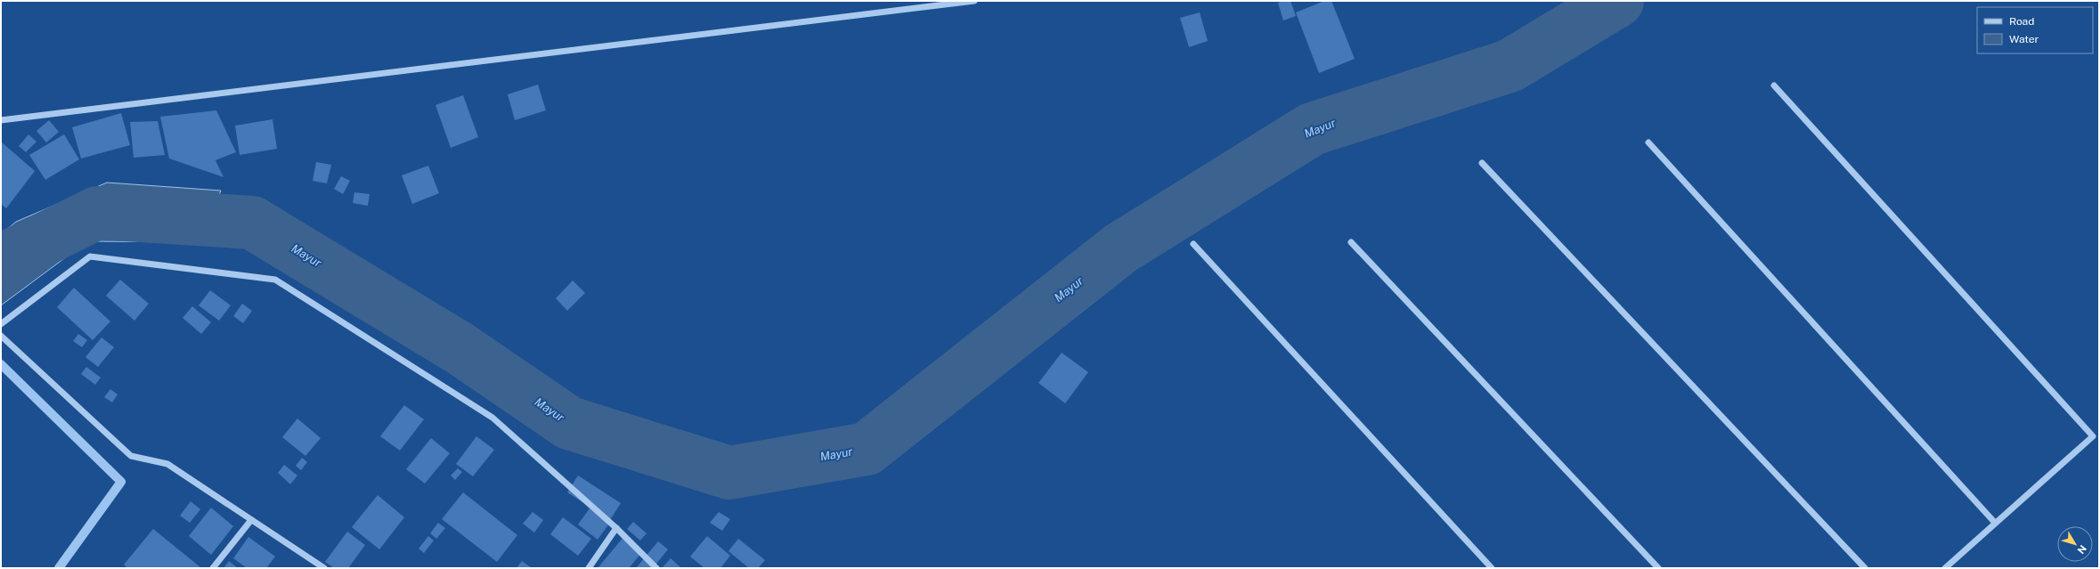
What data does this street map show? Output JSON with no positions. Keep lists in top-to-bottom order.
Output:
{
  "water": ["Mayur"],
  "legend": ["Road", "Water"],
  "north": "bottom right"
}
